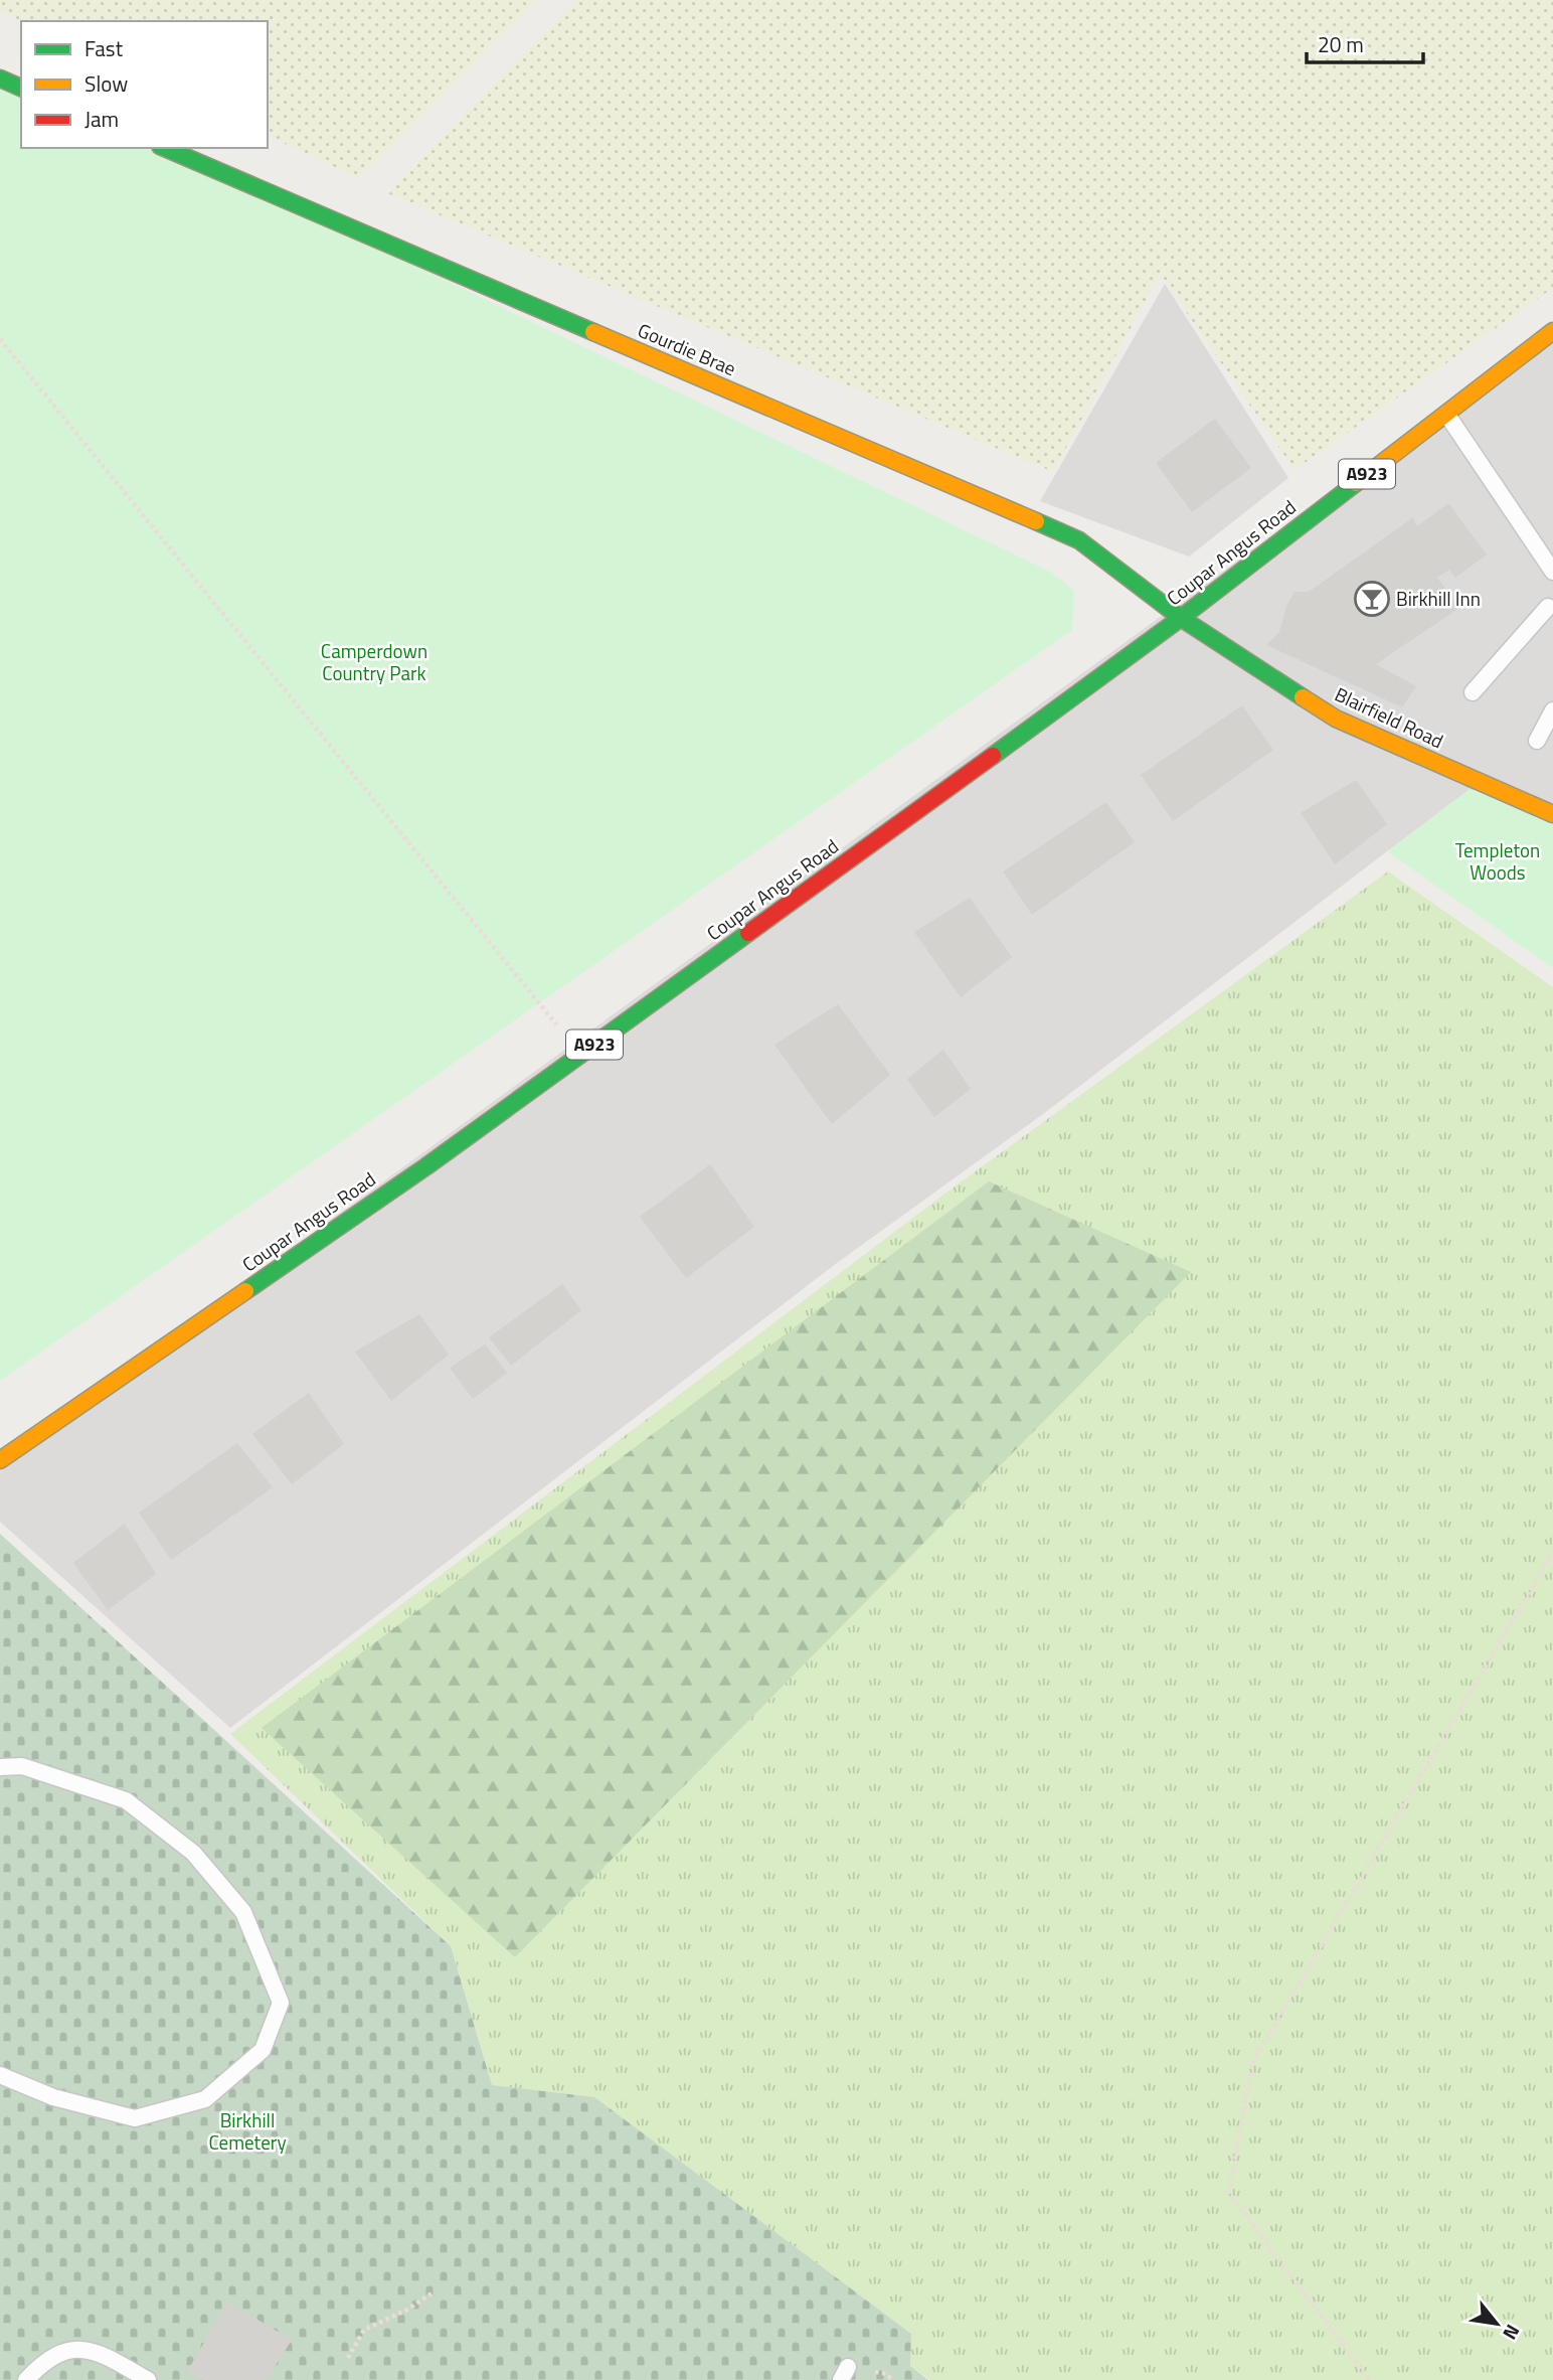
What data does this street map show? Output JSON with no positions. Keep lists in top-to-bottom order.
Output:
{
  "streets": {
    "main road": [
      "Gourdie Brae",
      "A923",
      "Coupar Angus Road",
      "Blairfield Road"
    ]
  },
  "crossings": [
    ["Gourdie Brae", "Coupar Angus Road"],
    ["Gourdie Brae", "Blairfield Road"],
    ["Coupar Angus Road", "Blairfield Road"]
  ],
  "parks": ["Camperdown Country Park", "Templeton Woods", "Birkhill Cemetery"],
  "places": {
    "bar": ["Birkhill Inn"]
  },
  "legend": ["Fast", "Slow", "Jam"],
  "scale_bar": "20 m",
  "north": "bottom right"
}
